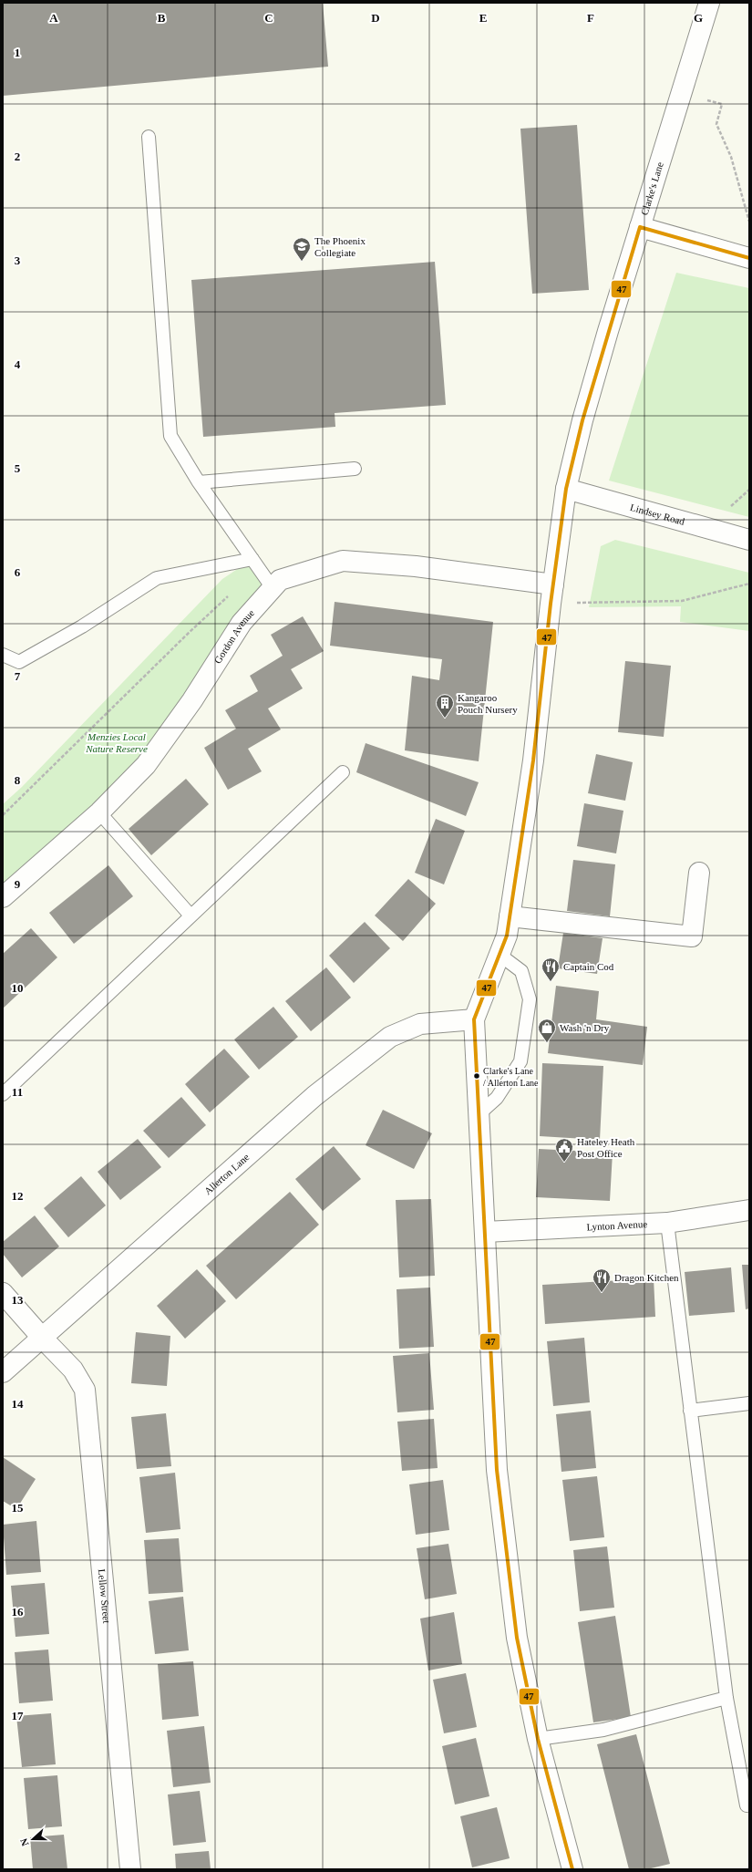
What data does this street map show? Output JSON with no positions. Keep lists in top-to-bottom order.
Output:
{
  "streets": {
    "street": [
      "Clarke's Lane",
      "Lindsey Road",
      "Gordon Avenue",
      "Allerton Lane",
      "Lynton Avenue",
      "Lellow Street"
    ]
  },
  "crossings": [
    ["Clarke's Lane", "Lindsey Road"],
    ["Clarke's Lane", "Gordon Avenue"],
    ["Clarke's Lane", "Allerton Lane"],
    ["Allerton Lane", "Lellow Street"]
  ],
  "parks": ["Menzies Local Nature Reserve"],
  "places": {
    "school or university": ["The Phoenix Collegiate"],
    "building": ["Kangaroo Pouch Nursery"],
    "restaurant": ["Captain Cod", "Dragon Kitchen"],
    "shop": ["Wash 'n Dry"],
    "other": ["Clarke's Lane / Allerton Lane"],
    "public building": ["Hateley Heath Post Office"]
  },
  "lines": ["transit line 47"],
  "north": "left",
  "grid": {
    "columns": [
      "A",
      "B",
      "C",
      "D",
      "E",
      "F",
      "G"
    ],
    "rows": [
      "1",
      "2",
      "3",
      "4",
      "5",
      "6",
      "7",
      "8",
      "9",
      "10",
      "11",
      "12",
      "13",
      "14",
      "15",
      "16",
      "17"
    ]
  }
}
